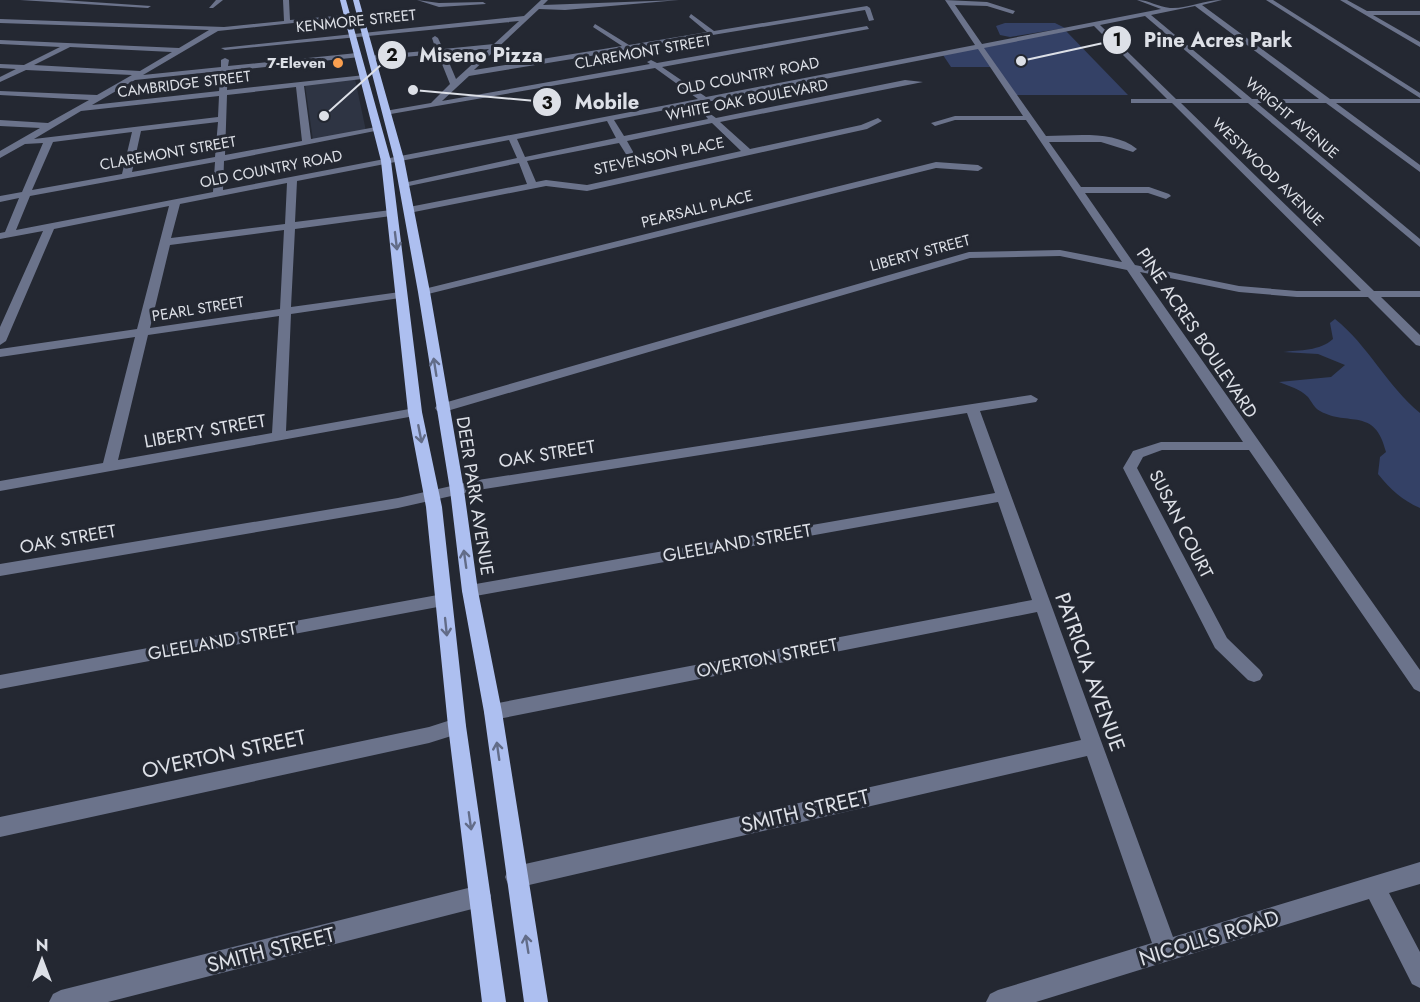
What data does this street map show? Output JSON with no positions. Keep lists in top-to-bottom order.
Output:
{
  "streets": {
    "main road": ["DEER PARK AVENUE"],
    "street": [
      "KENMORE STREET",
      "CLAREMONT STREET",
      "OLD COUNTRY ROAD",
      "CAMBRIDGE STREET",
      "WHITE OAK BOULEVARD",
      "WRIGHT AVENUE",
      "STEVENSON PLACE",
      "WESTWOOD AVENUE",
      "PEARSALL PLACE",
      "LIBERTY STREET",
      "PEARL STREET",
      "PINE ACRES BOULEVARD",
      "OAK STREET",
      "SUSAN COURT",
      "GLEELAND STREET",
      "OVERTON STREET",
      "PATRICIA AVENUE",
      "SMITH STREET",
      "NICOLLS ROAD"
    ]
  },
  "crossings": [
    ["KENMORE STREET", "DEER PARK AVENUE"],
    ["CLAREMONT STREET", "DEER PARK AVENUE"],
    ["OLD COUNTRY ROAD", "WRIGHT AVENUE"],
    ["OLD COUNTRY ROAD", "WESTWOOD AVENUE"],
    ["OLD COUNTRY ROAD", "PINE ACRES BOULEVARD"],
    ["OLD COUNTRY ROAD", "DEER PARK AVENUE"],
    ["CAMBRIDGE STREET", "DEER PARK AVENUE"],
    ["WHITE OAK BOULEVARD", "DEER PARK AVENUE"],
    ["STEVENSON PLACE", "DEER PARK AVENUE"],
    ["WESTWOOD AVENUE", "LIBERTY STREET"],
    ["PEARSALL PLACE", "DEER PARK AVENUE"],
    ["LIBERTY STREET", "PINE ACRES BOULEVARD"],
    ["LIBERTY STREET", "DEER PARK AVENUE"],
    ["PEARL STREET", "DEER PARK AVENUE"],
    ["PINE ACRES BOULEVARD", "SUSAN COURT"],
    ["OAK STREET", "DEER PARK AVENUE"],
    ["OAK STREET", "PATRICIA AVENUE"],
    ["DEER PARK AVENUE", "GLEELAND STREET"],
    ["DEER PARK AVENUE", "OVERTON STREET"],
    ["DEER PARK AVENUE", "SMITH STREET"],
    ["GLEELAND STREET", "PATRICIA AVENUE"],
    ["OVERTON STREET", "PATRICIA AVENUE"],
    ["PATRICIA AVENUE", "SMITH STREET"],
    ["PATRICIA AVENUE", "NICOLLS ROAD"]
  ],
  "places": [
    "Pine Acres Park",
    "7-Eleven",
    "Mobile",
    "Miseno Pizza"
  ],
  "north": "top"
}
